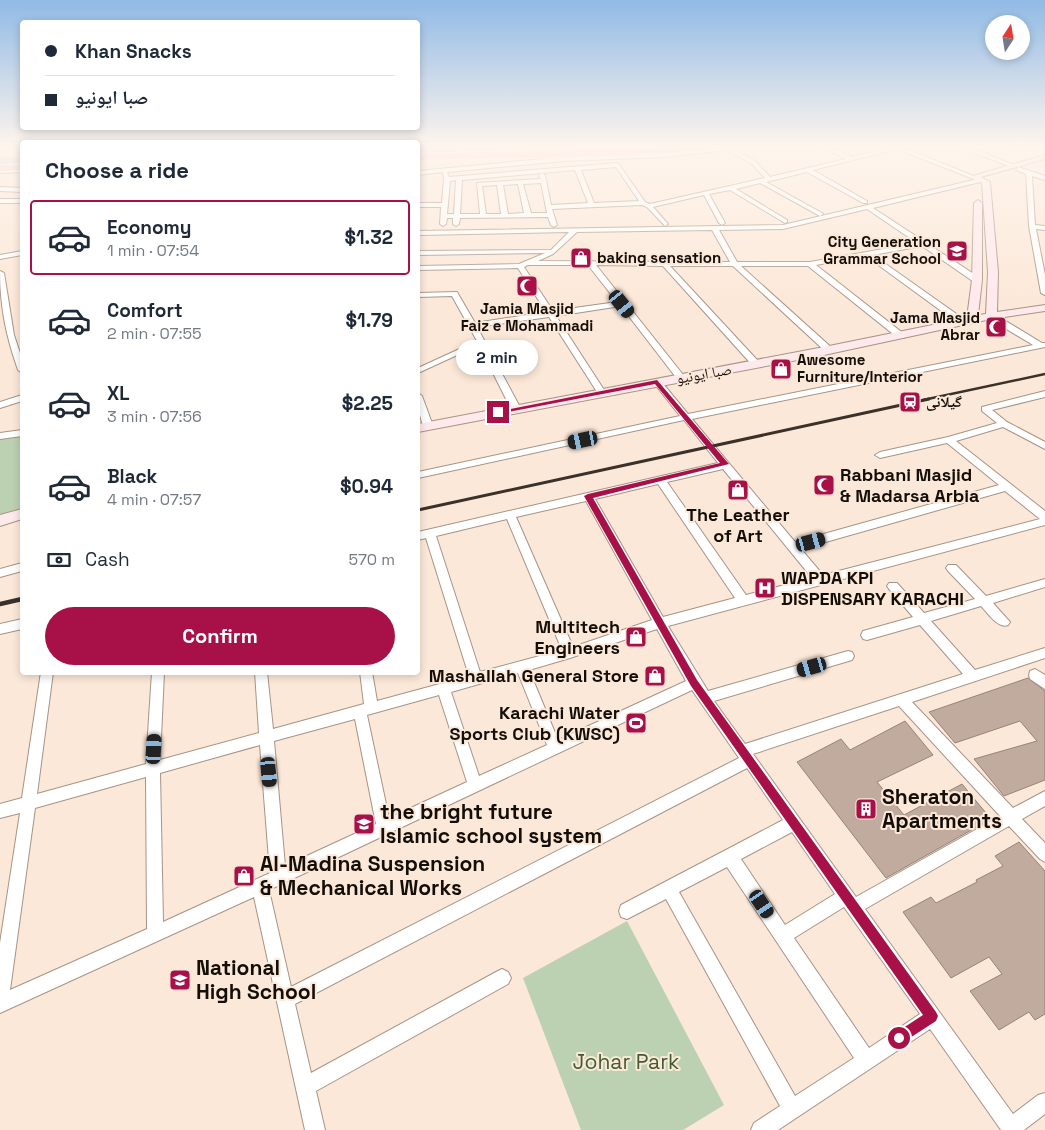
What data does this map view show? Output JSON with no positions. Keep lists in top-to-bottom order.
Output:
{
  "streets": {
    "main road": ["صبا ایونیو"]
  },
  "parks": ["Johar Park"],
  "places": {
    "school or university": ["City Generation Grammar School", "the bright future Islamic school system", "National High School"],
    "shop": [
      "baking sensation",
      "Awesome Furniture/Interior",
      "The Leather of Art",
      "Multitech Engineers",
      "Mashallah General Store",
      "Al-Madina Suspension & Mechanical Works"
    ],
    "mosque": ["Jamia Masjid Faiz e Mohammadi", "Jama Masjid Abrar", "Rabbani Masjid & Madarsa Arbia"],
    "station": ["گیلانی"],
    "hospital": ["WAPDA KPI DISPENSARY KARACHI"],
    "sports": ["Karachi Water Sports Club (KWSC)"],
    "building": ["Sheraton Apartments"]
  },
  "north": "top",
  "page": {
    "banner": ["Khan Snacks", "صبا ایونیو"],
    "heading": "Choose a ride",
    "list": [
      {
        "name": "Economy",
        "note": "1 min · 07:54",
        "value": "$1.32"
      },
      {
        "name": "Comfort",
        "note": "2 min · 07:55",
        "value": "$1.79"
      },
      {
        "name": "XL",
        "note": "3 min · 07:56",
        "value": "$2.25"
      },
      {
        "name": "Black",
        "note": "4 min · 07:57",
        "value": "$0.94"
      }
    ],
    "bubble": "2 min",
    "pay": ["Cash", "570 m"],
    "buttons": "Confirm"
  }
}
